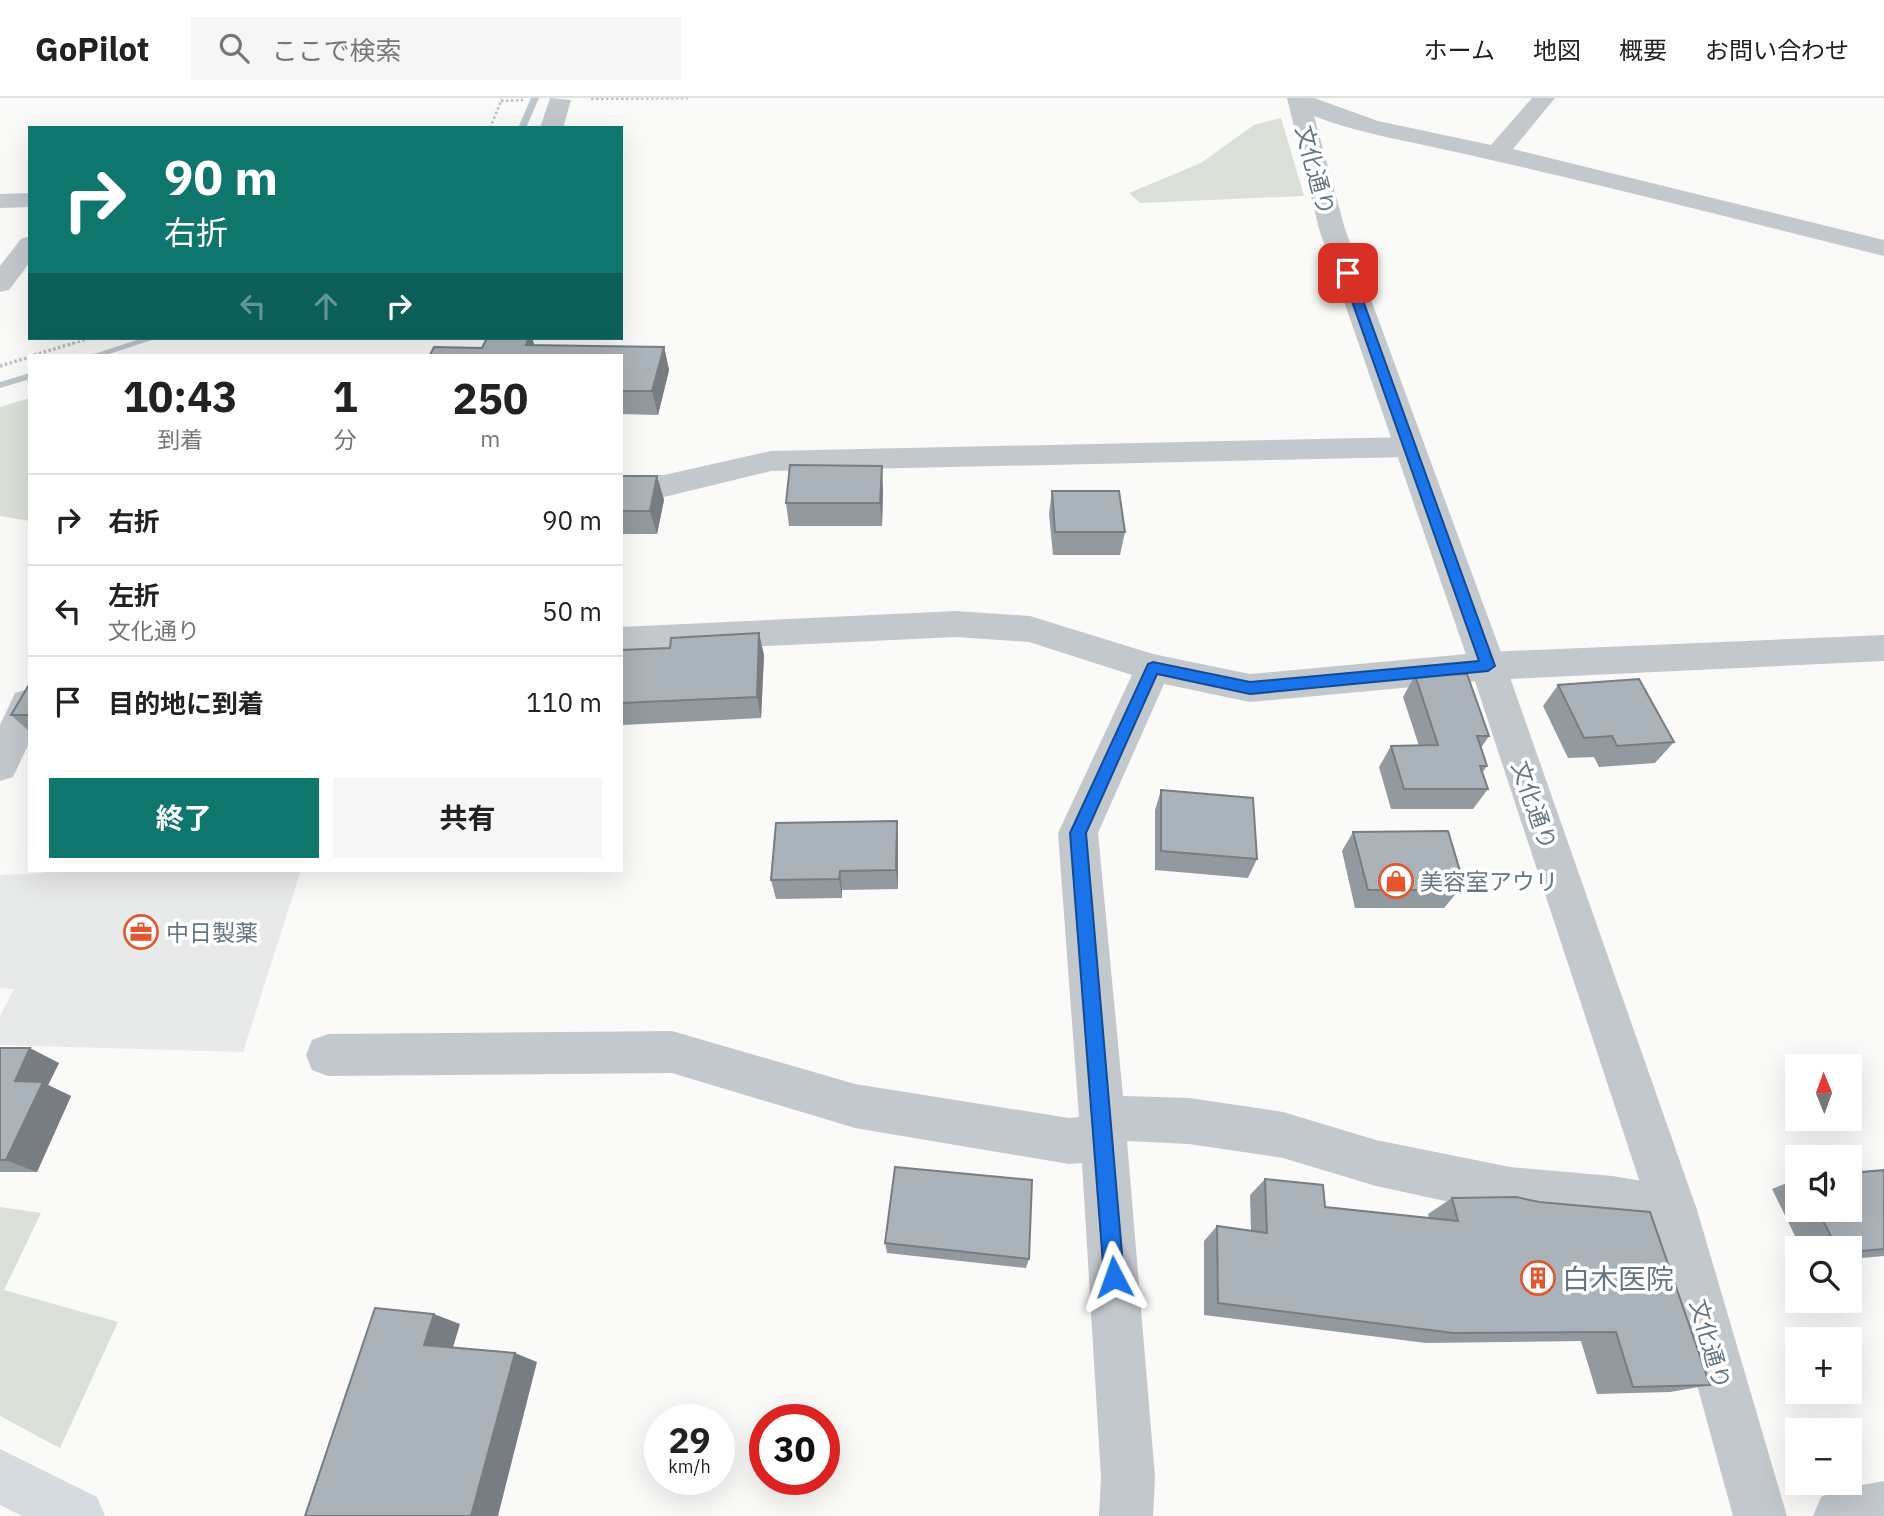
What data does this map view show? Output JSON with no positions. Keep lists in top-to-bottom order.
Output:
{
  "streets": {
    "street": ["文化通り"]
  },
  "places": {
    "shop": ["美容室アウリ"],
    "office": ["中日製薬"],
    "building": ["白木医院"]
  },
  "north": "top",
  "page": {
    "header": "GoPilot",
    "search": "ここで検索",
    "nav": [
      "ホーム",
      "地図",
      "概要",
      "お問い合わせ"
    ],
    "turn": ["90 m", "右折"],
    "eta": [
      "10:43",
      "到着",
      "1",
      "分",
      "250",
      "m"
    ],
    "list": [
      {
        "name": "右折",
        "value": "90 m"
      },
      {
        "name": "左折",
        "note": "文化通り",
        "value": "50 m"
      },
      {
        "name": "目的地に到着",
        "value": "110 m"
      }
    ],
    "buttons": ["終了", "共有"],
    "map_buttons": ["+", "−"],
    "speed": "29 km/h",
    "limit": "30"
  }
}
